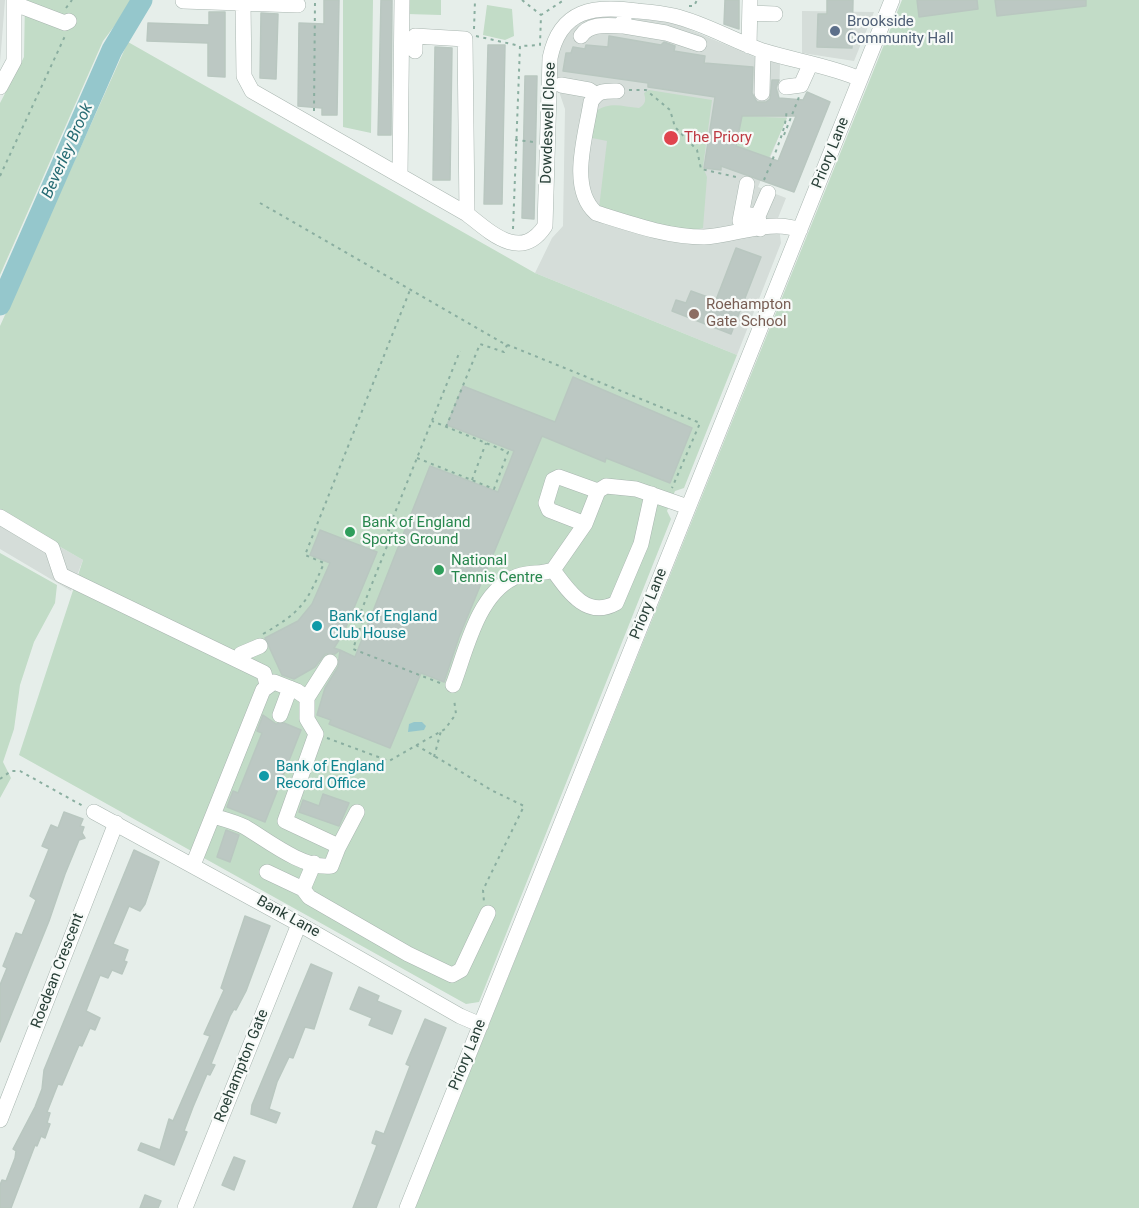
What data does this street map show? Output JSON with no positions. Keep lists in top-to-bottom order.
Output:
{
  "streets": {
    "street": [
      "Dowdeswell Close",
      "Priory Lane",
      "Bank Lane",
      "Roedean Crescent",
      "Roehampton Gate"
    ]
  },
  "crossings": [
    ["Dowdeswell Close", "Priory Lane"],
    ["Priory Lane", "Bank Lane"],
    ["Bank Lane", "Roedean Crescent"],
    ["Bank Lane", "Roehampton Gate"]
  ],
  "water": ["Beverley Brook"],
  "places": [
    "Brookside Community Hall",
    "The Priory",
    "Roehampton Gate School",
    "Bank of England Sports Ground",
    "National Tennis Centre",
    "Bank of England Club House",
    "Bank of England Record Office"
  ]
}
